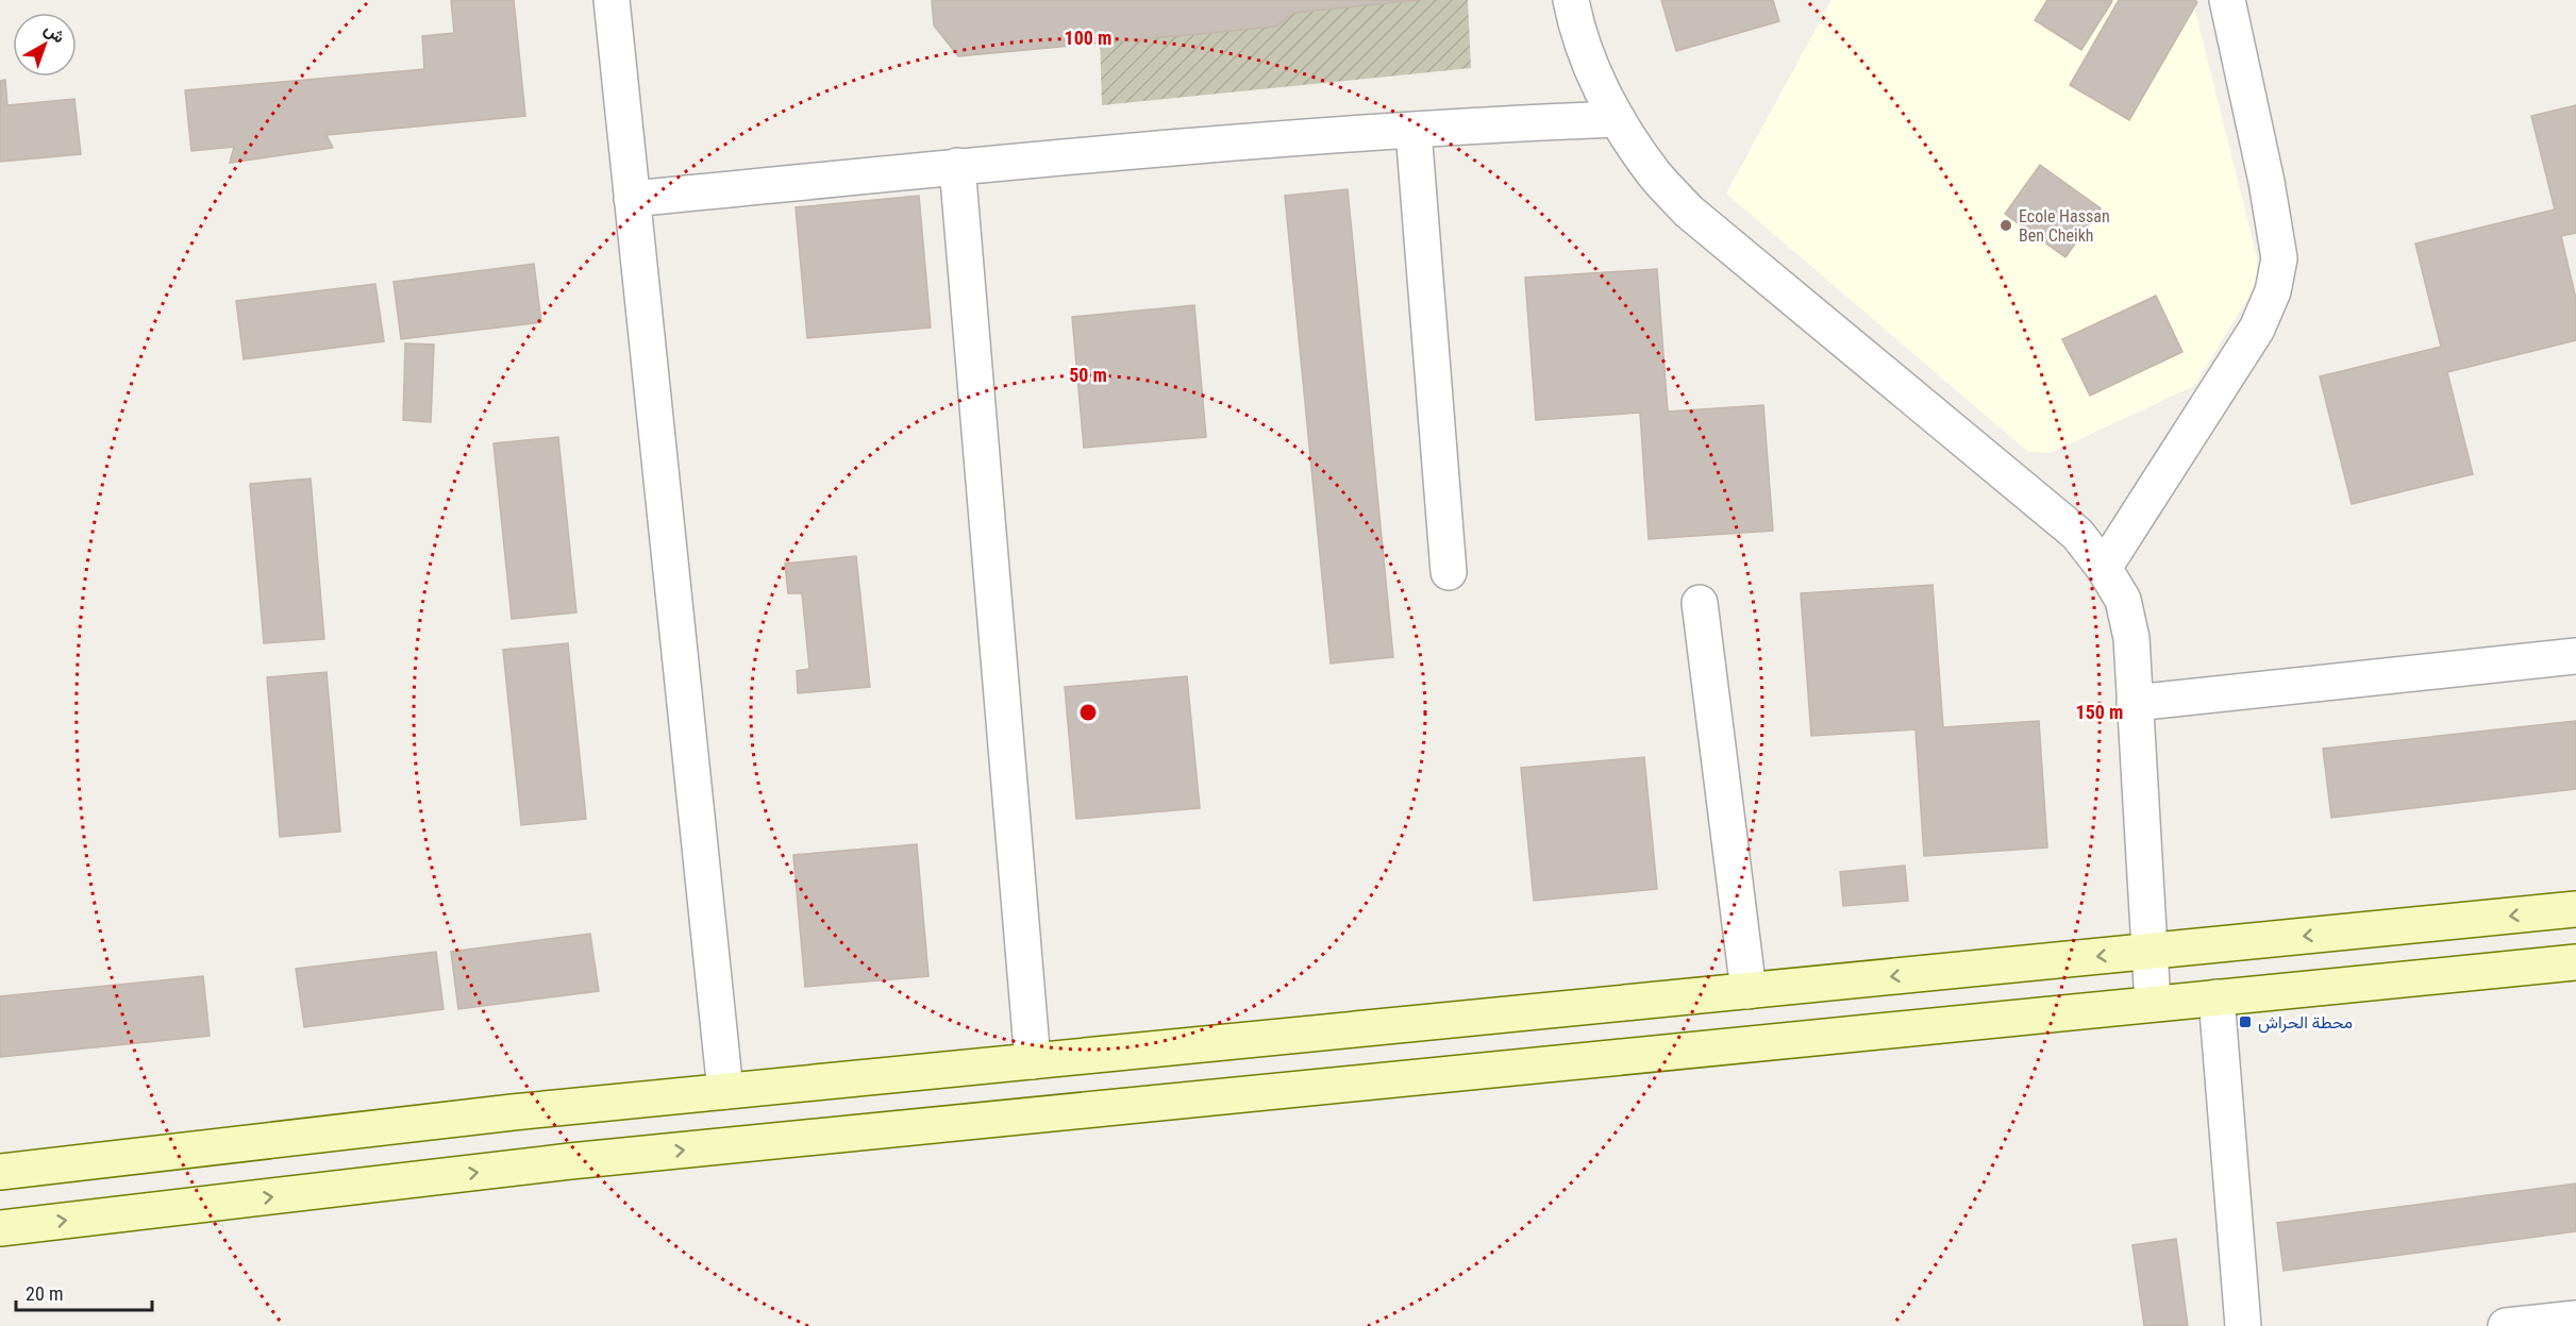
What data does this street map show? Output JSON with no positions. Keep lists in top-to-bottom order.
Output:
{
  "places": {
    "other": ["Ecole Hassan Ben Cheikh"],
    "transit": ["محطة الحراش"]
  },
  "scale_bar": "20 m",
  "north": "top right",
  "rings": ["100 m", "50 m", "150 m"]
}
